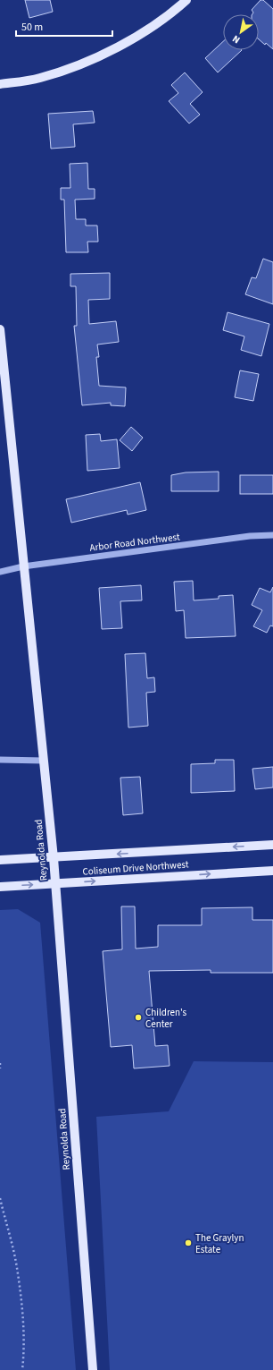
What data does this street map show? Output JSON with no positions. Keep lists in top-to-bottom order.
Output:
{
  "streets": {
    "main road": ["Reynolda Road", "Coliseum Drive Northwest"],
    "street": ["Arbor Road Northwest"]
  },
  "crossings": [
    ["Arbor Road Northwest", "Reynolda Road"],
    ["Reynolda Road", "Coliseum Drive Northwest"]
  ],
  "places": ["Children's Center", "The Graylyn Estate"],
  "scale_bar": "50 m",
  "north": "bottom left"
}
